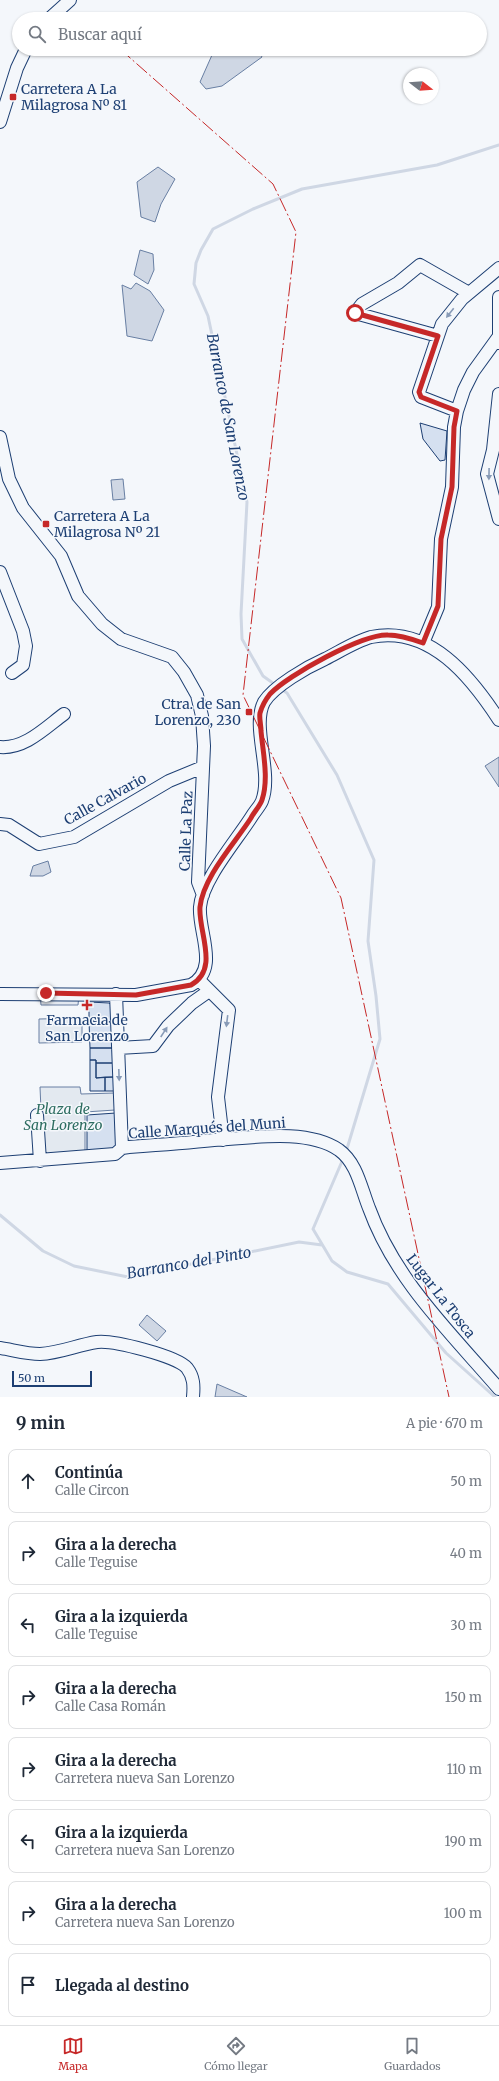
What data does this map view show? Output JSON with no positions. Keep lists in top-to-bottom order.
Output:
{
  "streets": {
    "street": [
      "Calle Calvario",
      "Calle La Paz",
      "Calle Marqués del Muni",
      "Lugar La Tosca"
    ]
  },
  "crossings": [
    ["Calle Calvario", "Calle La Paz"],
    ["Calle Marqués del Muni", "Lugar La Tosca"]
  ],
  "water": ["Barranco de San Lorenzo", "Barranco del Pinto"],
  "parks": ["Plaza de San Lorenzo"],
  "places": {
    "transit": ["Carretera A La Milagrosa Nº 81", "Carretera A La Milagrosa Nº 21", "Ctra. de San Lorenzo, 230"],
    "health": ["Farmacia de San Lorenzo"]
  },
  "scale_bar": "50 m",
  "north": "right",
  "page": {
    "search": "Buscar aquí",
    "scale": "50 m",
    "heading": ["9 min", "A pie · 670 m"],
    "list": [
      ["Continúa", "Calle Circon", "50 m"],
      ["Gira a la derecha", "Calle Teguise", "40 m"],
      ["Gira a la izquierda", "Calle Teguise", "30 m"],
      ["Gira a la derecha", "Calle Casa Román", "150 m"],
      ["Gira a la derecha", "Carretera nueva San Lorenzo", "110 m"],
      ["Gira a la izquierda", "Carretera nueva San Lorenzo", "190 m"],
      ["Gira a la derecha", "Carretera nueva San Lorenzo", "100 m"],
      "Llegada al destino"
    ],
    "nav": ["Mapa", "Cómo llegar", "Guardados"]
  }
}
